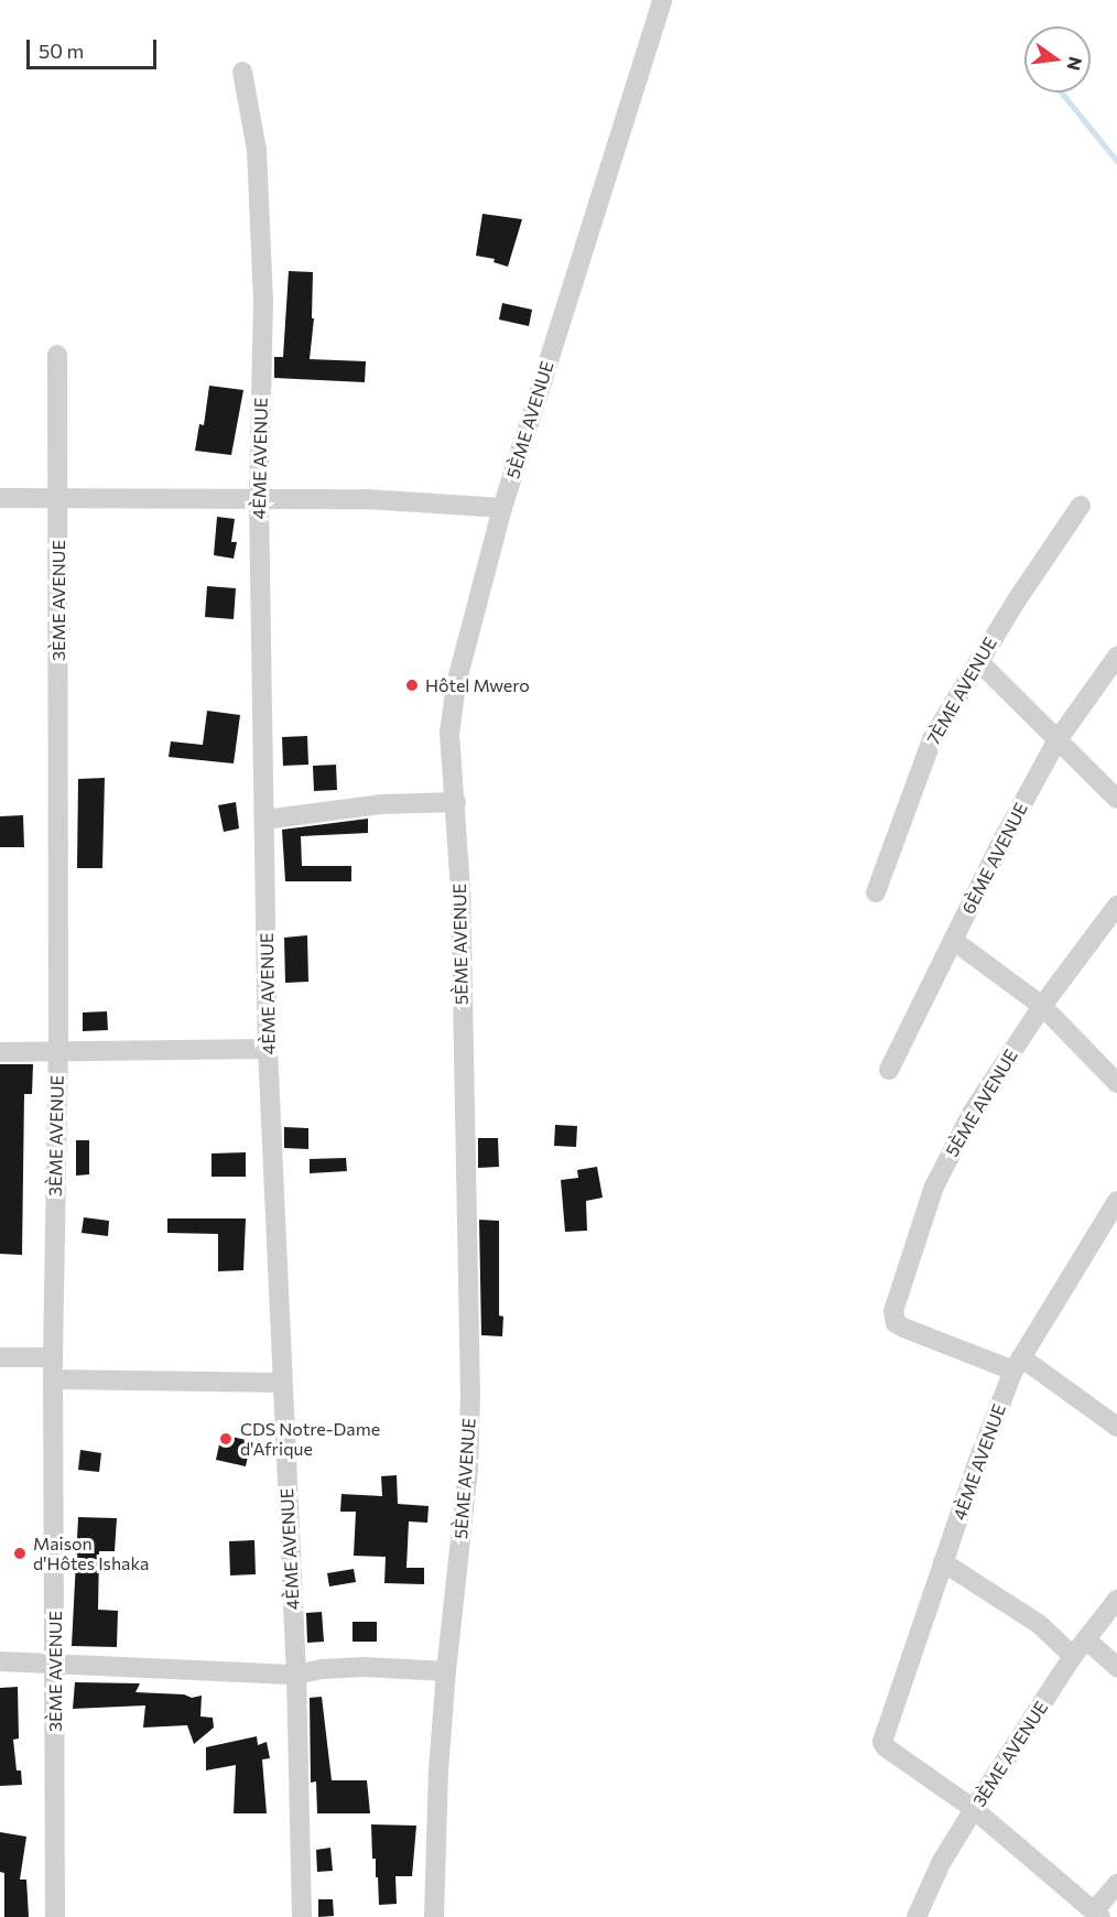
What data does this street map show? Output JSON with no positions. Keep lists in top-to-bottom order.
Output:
{
  "streets": {
    "street": [
      "5ÈME AVENUE",
      "4ÈME AVENUE",
      "3ÈME AVENUE",
      "7ÈME AVENUE",
      "6ÈME AVENUE"
    ]
  },
  "crossings": [
    ["5ÈME AVENUE", "4ÈME AVENUE"],
    ["4ÈME AVENUE", "3ÈME AVENUE"]
  ],
  "places": ["Hôtel Mwero", "CDS Notre-Dame d'Afrique", "Maison d'Hôtes Ishaka"],
  "scale_bar": "50 m",
  "north": "right"
}
